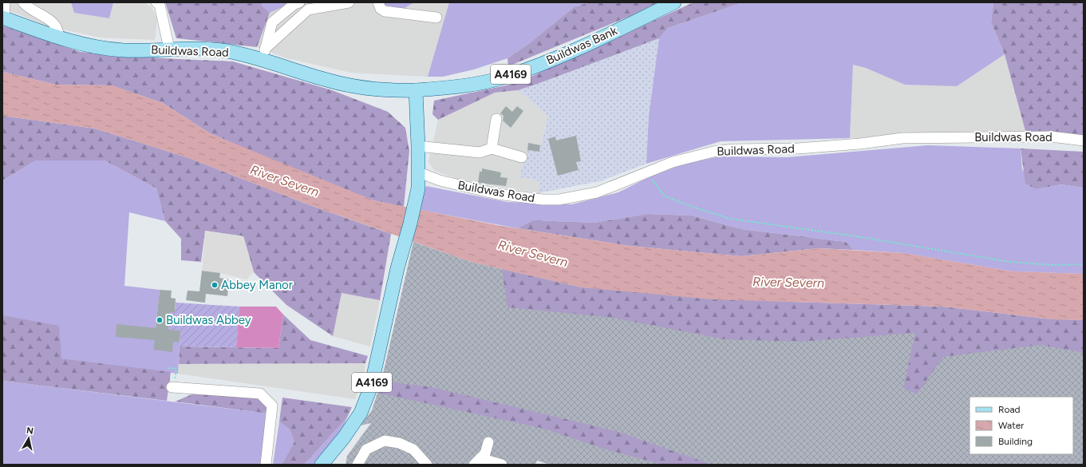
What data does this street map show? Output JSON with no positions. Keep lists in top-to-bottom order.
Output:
{
  "streets": {
    "main road": ["Buildwas Bank", "Buildwas Road", "A4169"]
  },
  "crossings": [
    ["Buildwas Bank", "Buildwas Road"],
    ["Buildwas Road", "A4169"]
  ],
  "water": ["River Severn"],
  "places": ["Abbey Manor", "Buildwas Abbey"],
  "legend": ["Road", "Water", "Building"],
  "north": "top"
}
